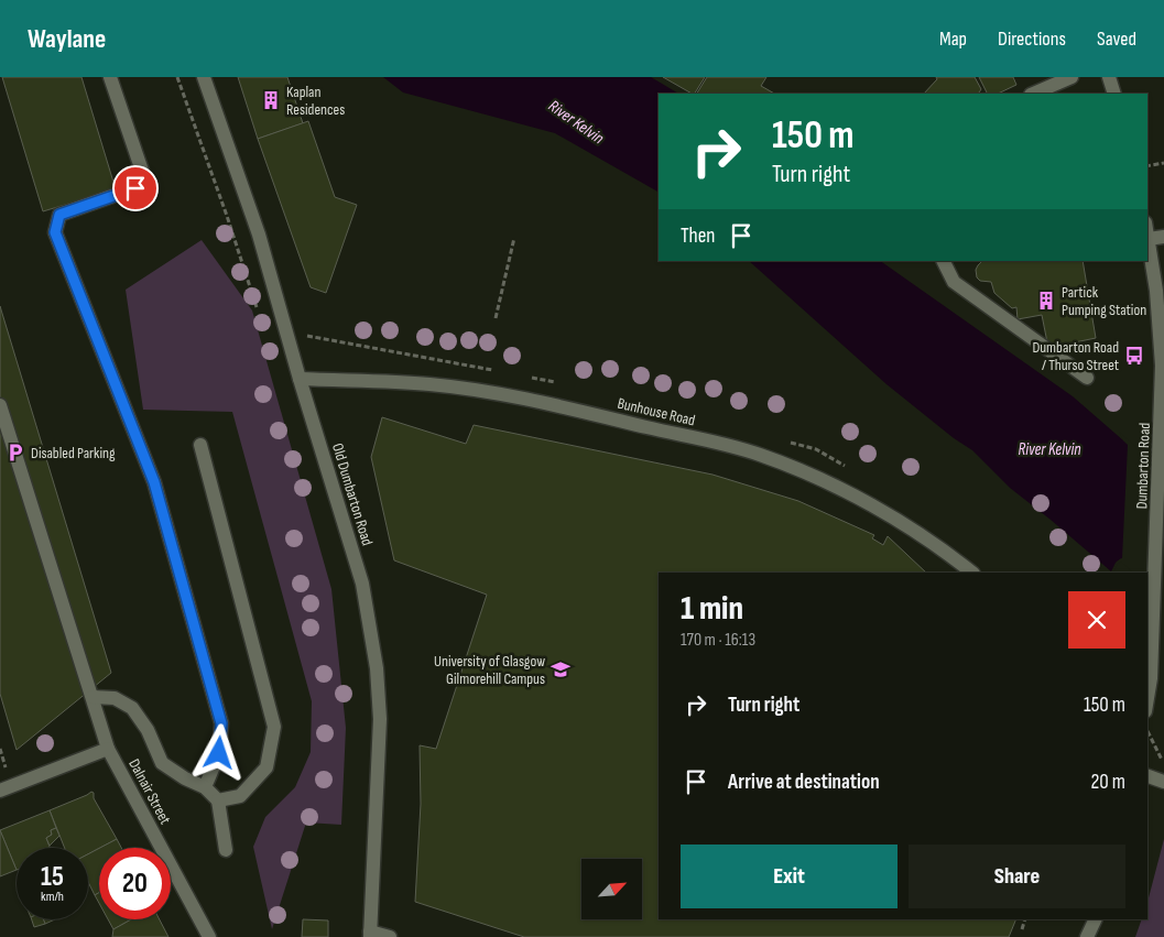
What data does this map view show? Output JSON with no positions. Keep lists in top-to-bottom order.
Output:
{
  "streets": {
    "street": [
      "Bunhouse Road",
      "Dumbarton Road",
      "Old Dumbarton Road",
      "Dalnair Street"
    ]
  },
  "crossings": [
    ["Bunhouse Road", "Old Dumbarton Road"]
  ],
  "water": ["River Kelvin"],
  "places": {
    "building": ["Kaplan Residences", "Partick Pumping Station"],
    "bus stop": ["Dumbarton Road / Thurso Street"],
    "parking": ["Disabled Parking"],
    "school or university": ["University of Glasgow Gilmorehill Campus"]
  },
  "north": "top right",
  "page": {
    "header": "Waylane",
    "nav": ["Map", "Directions", "Saved"],
    "turn": ["150 m", "Turn right"],
    "then": "Then",
    "heading": ["1 min", "170 m · 16:13"],
    "list": [
      {
        "name": "Turn right",
        "value": "150 m"
      },
      {
        "name": "Arrive at destination",
        "value": "20 m"
      }
    ],
    "buttons": ["Exit", "Share"],
    "speed": "15 km/h",
    "limit": "20"
  }
}
